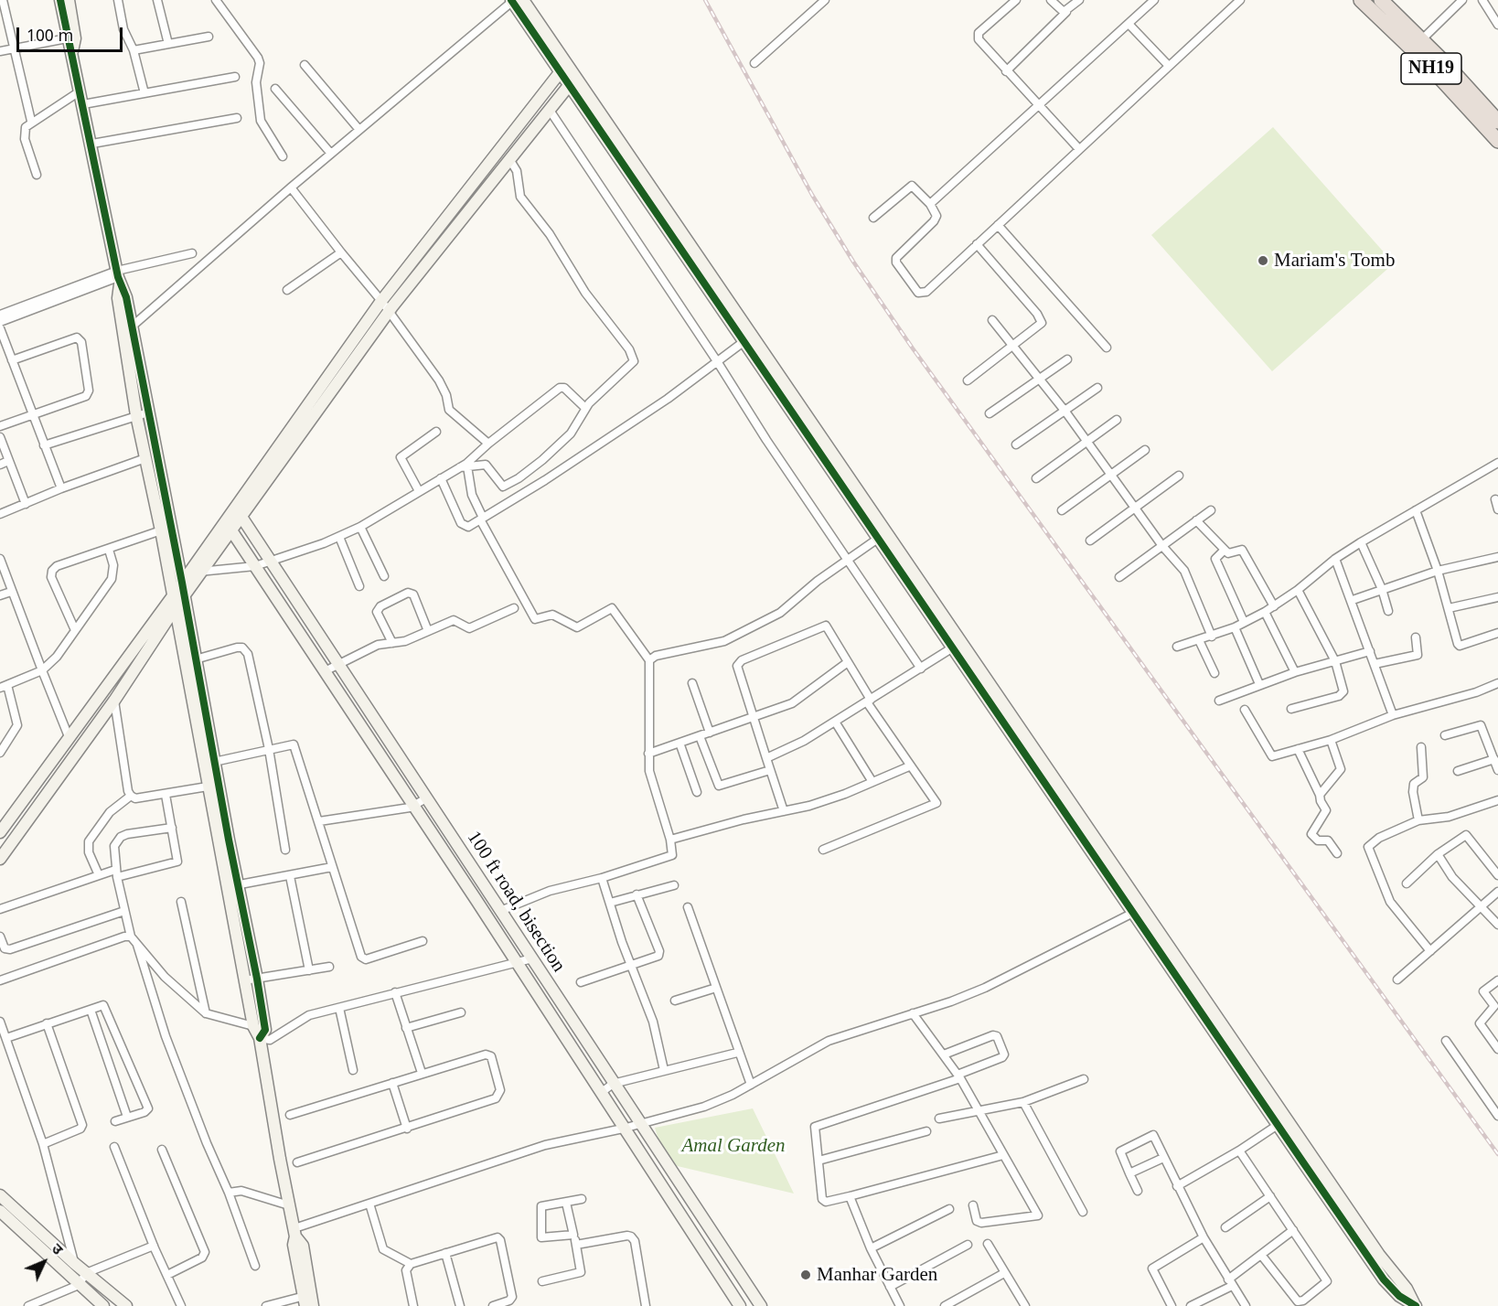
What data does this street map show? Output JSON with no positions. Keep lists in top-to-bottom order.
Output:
{
  "streets": {
    "highway": ["NH19"],
    "street": ["100 ft road, bisection"]
  },
  "parks": ["Amal Garden"],
  "places": ["Mariam's Tomb", "Manhar Garden"],
  "scale_bar": "100 m",
  "north": "top right"
}
